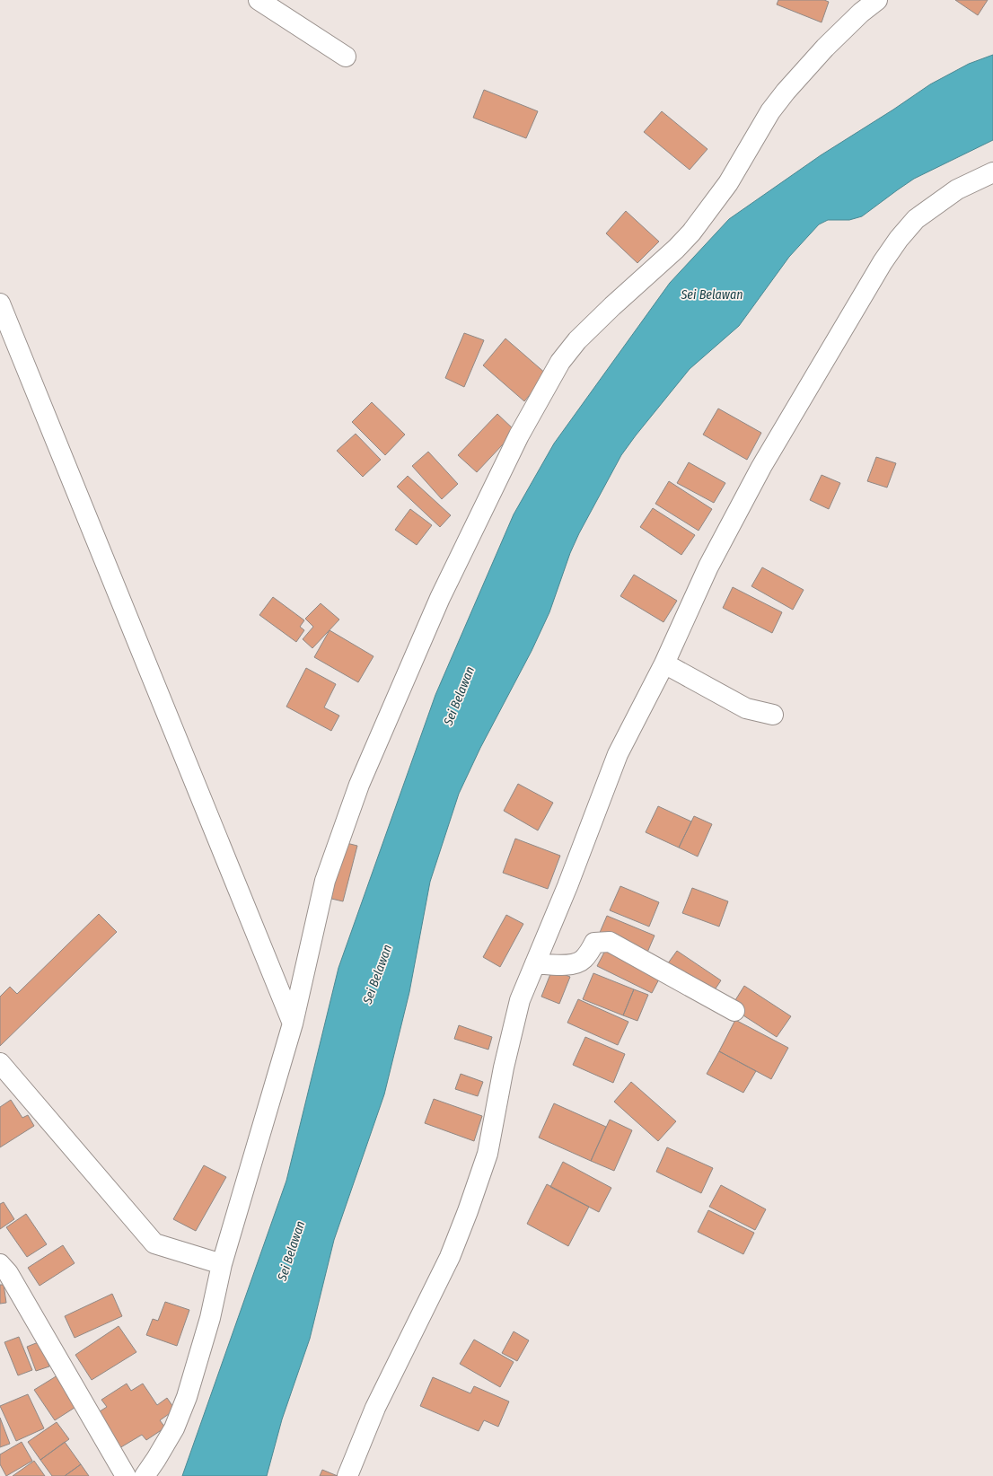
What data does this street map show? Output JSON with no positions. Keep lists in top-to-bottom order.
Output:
{
  "water": ["Sei Belawan"]
}
